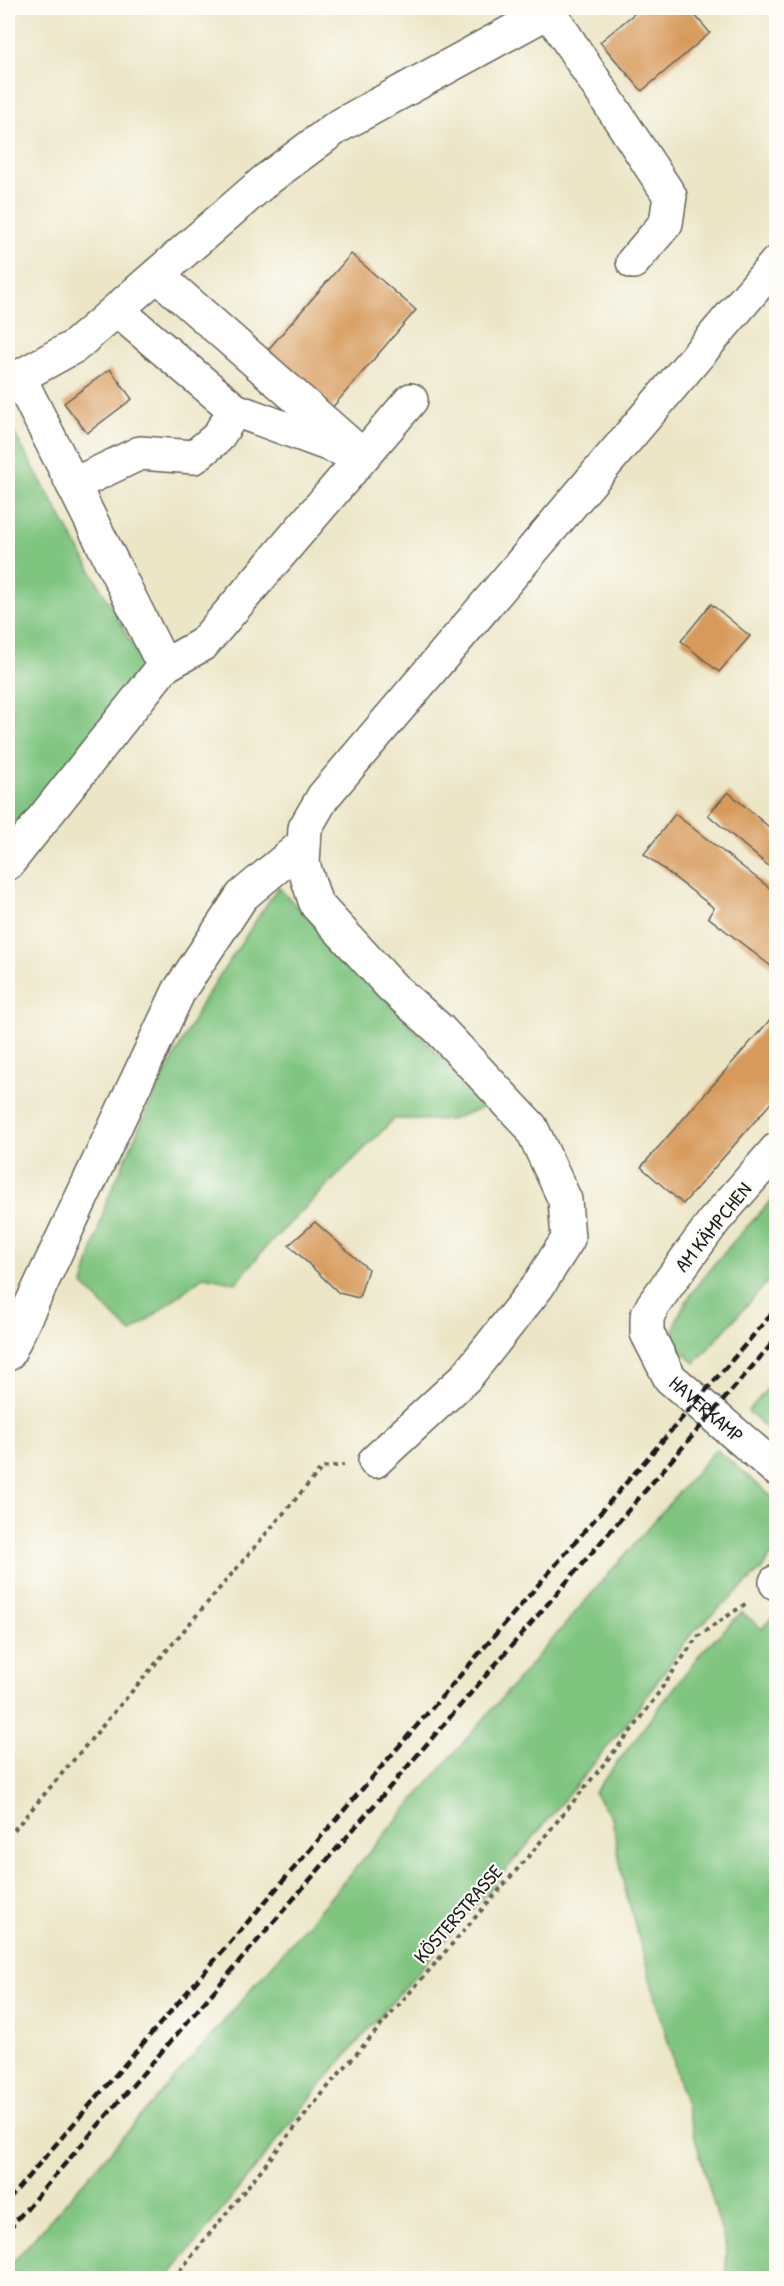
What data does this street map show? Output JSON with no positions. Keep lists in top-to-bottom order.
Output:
{
  "streets": {
    "street": ["AM KÄMPCHEN", "HAVERKAMP"],
    "path": ["KÖSTERSTRASSE"]
  },
  "crossings": [
    ["AM KÄMPCHEN", "HAVERKAMP"]
  ]
}
